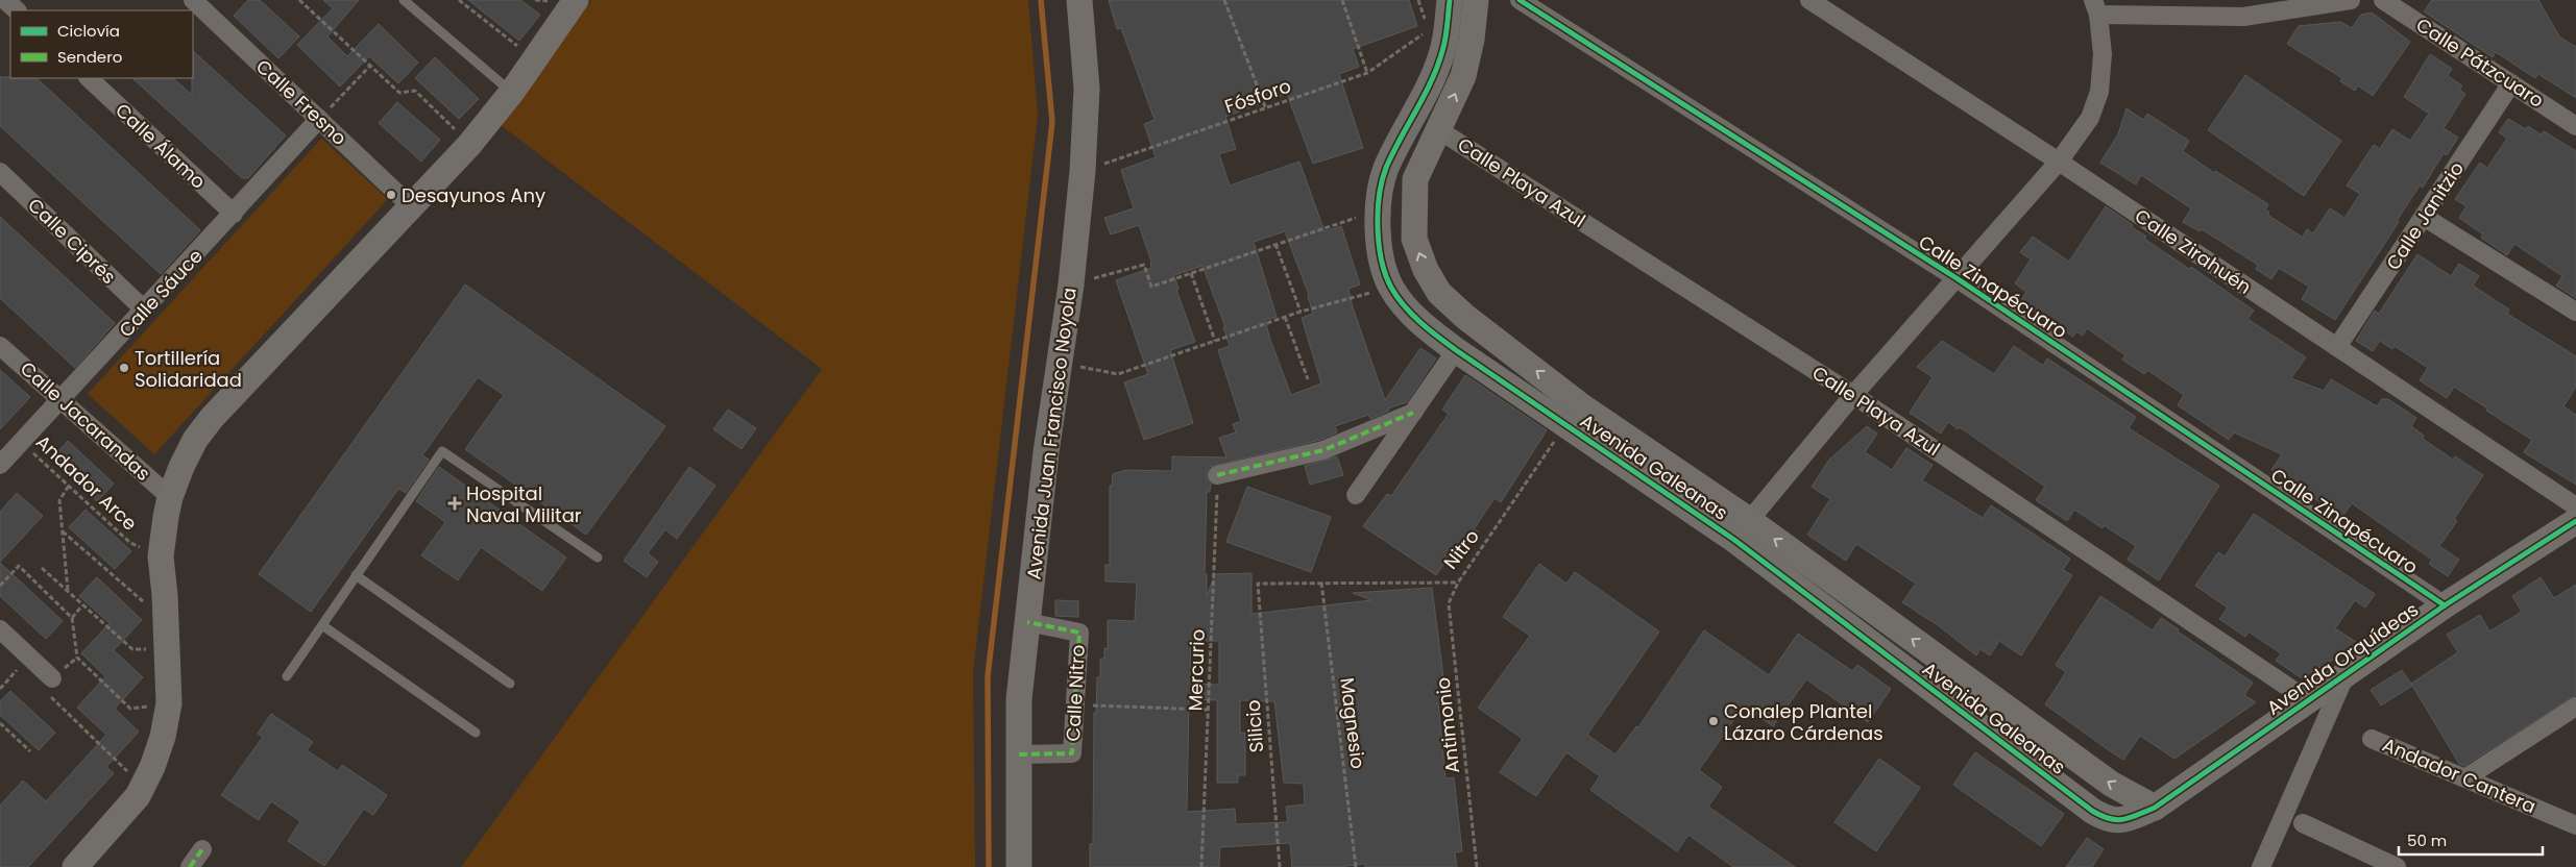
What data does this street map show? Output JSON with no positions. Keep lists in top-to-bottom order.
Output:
{
  "streets": {
    "street": [
      "Calle Pátzcuaro",
      "Calle Fresno",
      "Calle Álamo",
      "Calle Playa Azul",
      "Calle Janitzio",
      "Calle Ciprés",
      "Calle Zirahuén",
      "Calle Zinapécuaro",
      "Calle Sáuce",
      "Calle Jacarandas",
      "Avenida Juan Francisco Noyola",
      "Avenida Galeanas",
      "Avenida Orquídeas",
      "Calle Nitro",
      "Andador Cantera"
    ],
    "path": [
      "Fósforo",
      "Andador Arce",
      "Nitro",
      "Mercurio",
      "Magnesio",
      "Antimonio",
      "Silicio"
    ]
  },
  "crossings": [
    ["Calle Pátzcuaro", "Calle Janitzio"],
    ["Fósforo", "Avenida Juan Francisco Noyola"],
    ["Calle Fresno", "Calle Sáuce"],
    ["Calle Álamo", "Calle Sáuce"],
    ["Calle Playa Azul", "Avenida Galeanas"],
    ["Calle Playa Azul", "Avenida Orquídeas"],
    ["Calle Janitzio", "Calle Zirahuén"],
    ["Calle Ciprés", "Calle Sáuce"],
    ["Calle Zinapécuaro", "Avenida Orquídeas"],
    ["Calle Sáuce", "Calle Jacarandas"],
    ["Calle Sáuce", "Andador Arce"],
    ["Avenida Juan Francisco Noyola", "Calle Nitro"],
    ["Avenida Galeanas", "Nitro"],
    ["Avenida Galeanas", "Avenida Orquídeas"],
    ["Nitro", "Magnesio"],
    ["Nitro", "Antimonio"],
    ["Nitro", "Silicio"]
  ],
  "places": {
    "other": ["Desayunos Any", "Tortillería Solidaridad", "Conalep Plantel Lázaro Cárdenas"],
    "health": ["Hospital Naval Militar"]
  },
  "legend": ["Ciclovía", "Sendero"],
  "scale_bar": "50 m"
}
